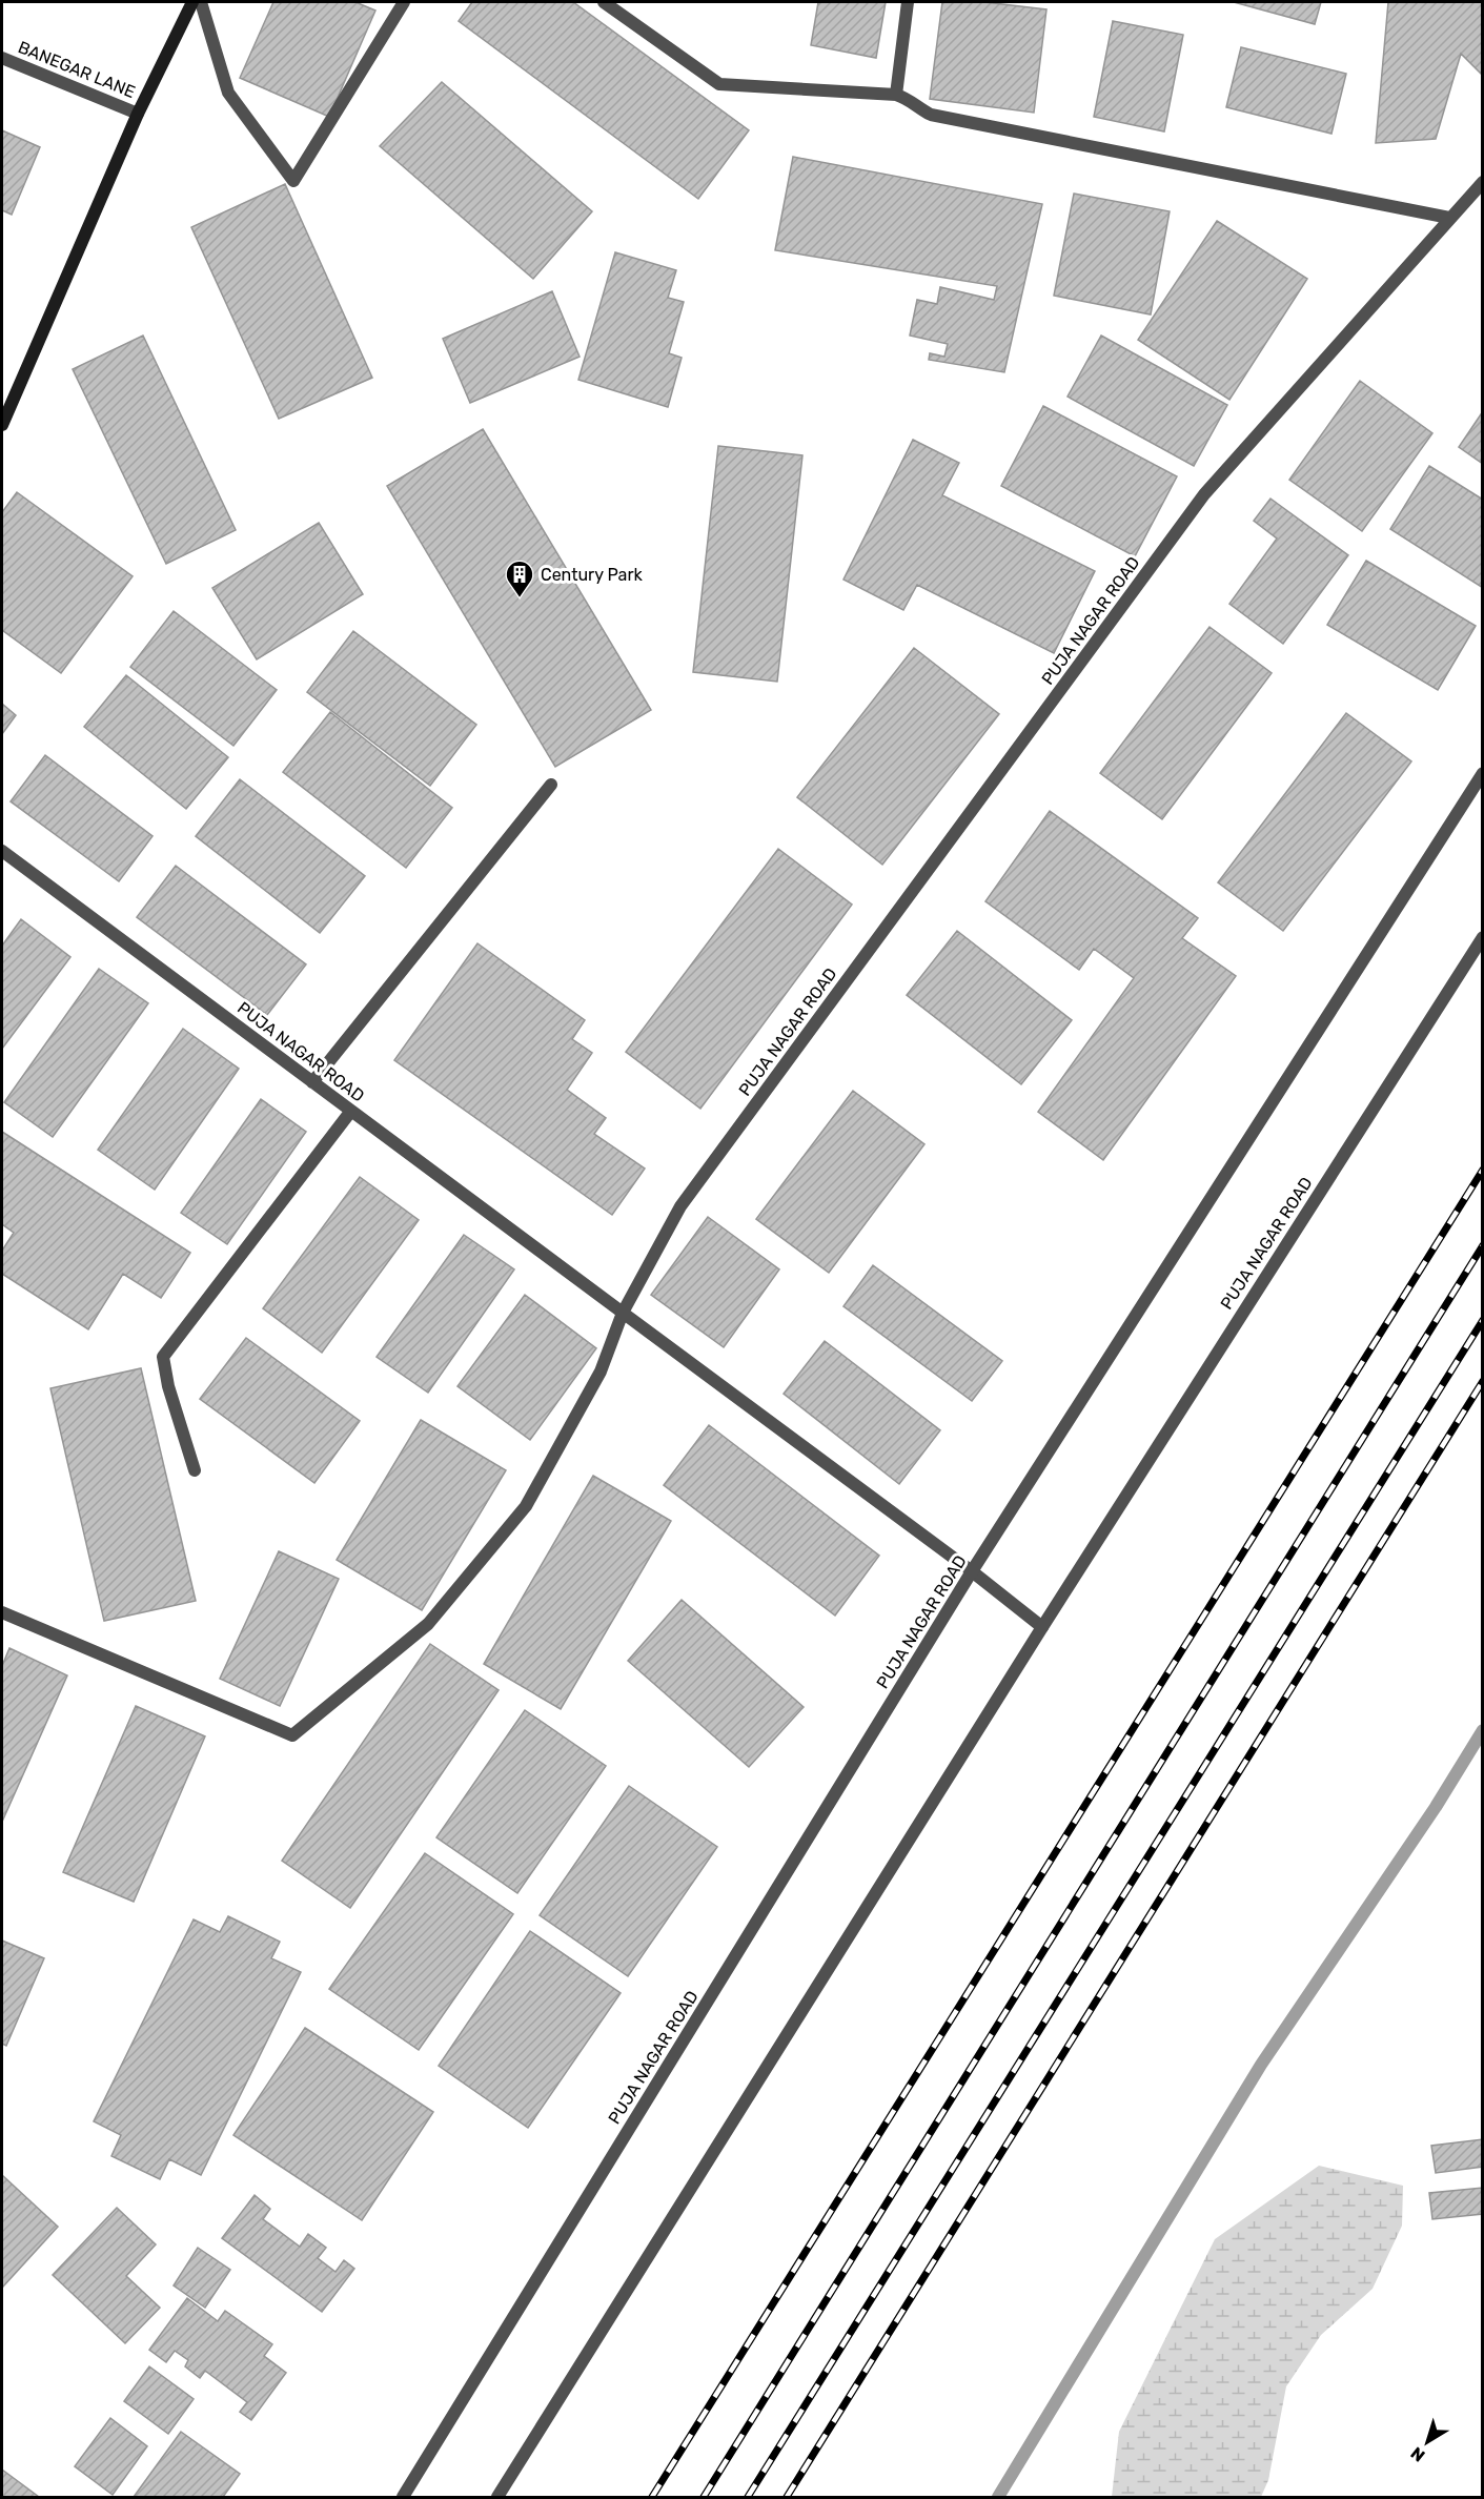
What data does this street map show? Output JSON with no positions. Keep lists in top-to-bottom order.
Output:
{
  "streets": {
    "street": ["BANEGAR LANE", "PUJA NAGAR ROAD"]
  },
  "places": {
    "building": ["Century Park"]
  },
  "north": "bottom left"
}
